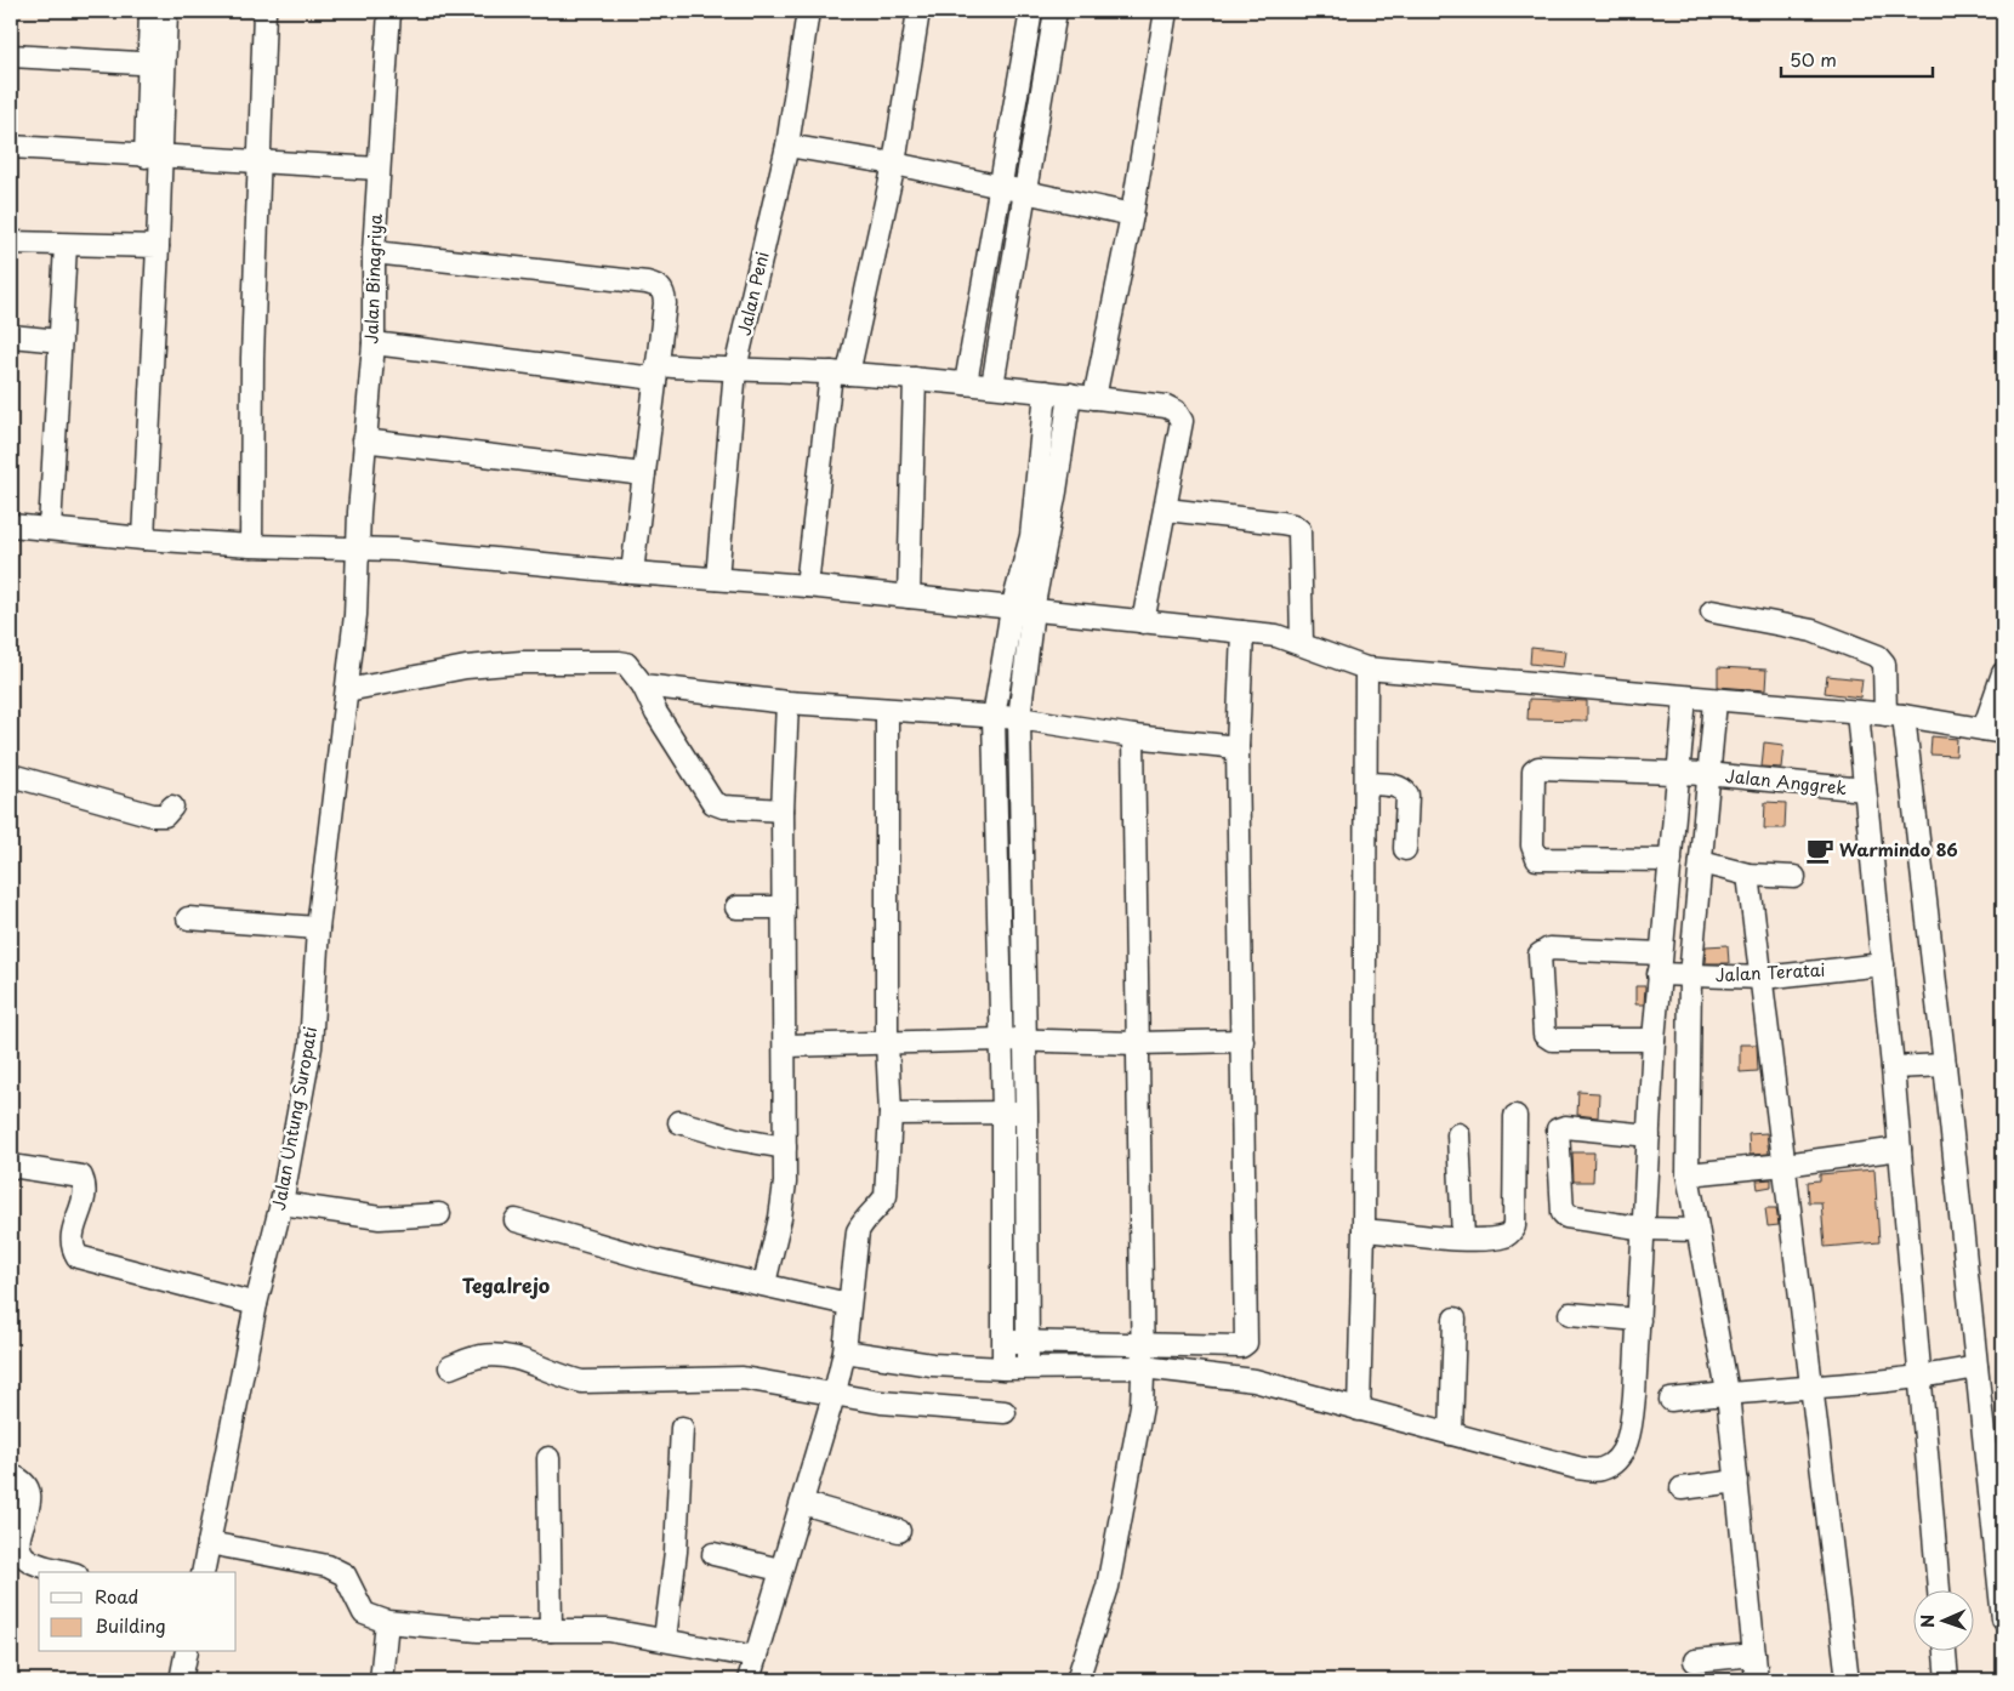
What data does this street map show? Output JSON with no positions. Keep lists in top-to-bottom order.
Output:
{
  "streets": {
    "street": [
      "Jalan Binagriya",
      "Jalan Peni",
      "Jalan Anggrek",
      "Jalan Teratai",
      "Jalan Untung Suropati"
    ]
  },
  "crossings": [
    ["Jalan Binagriya", "Jalan Untung Suropati"]
  ],
  "districts": ["Tegalrejo"],
  "places": {
    "cafe": ["Warmindo 86"]
  },
  "legend": ["Road", "Building"],
  "scale_bar": "50 m",
  "north": "left"
}
